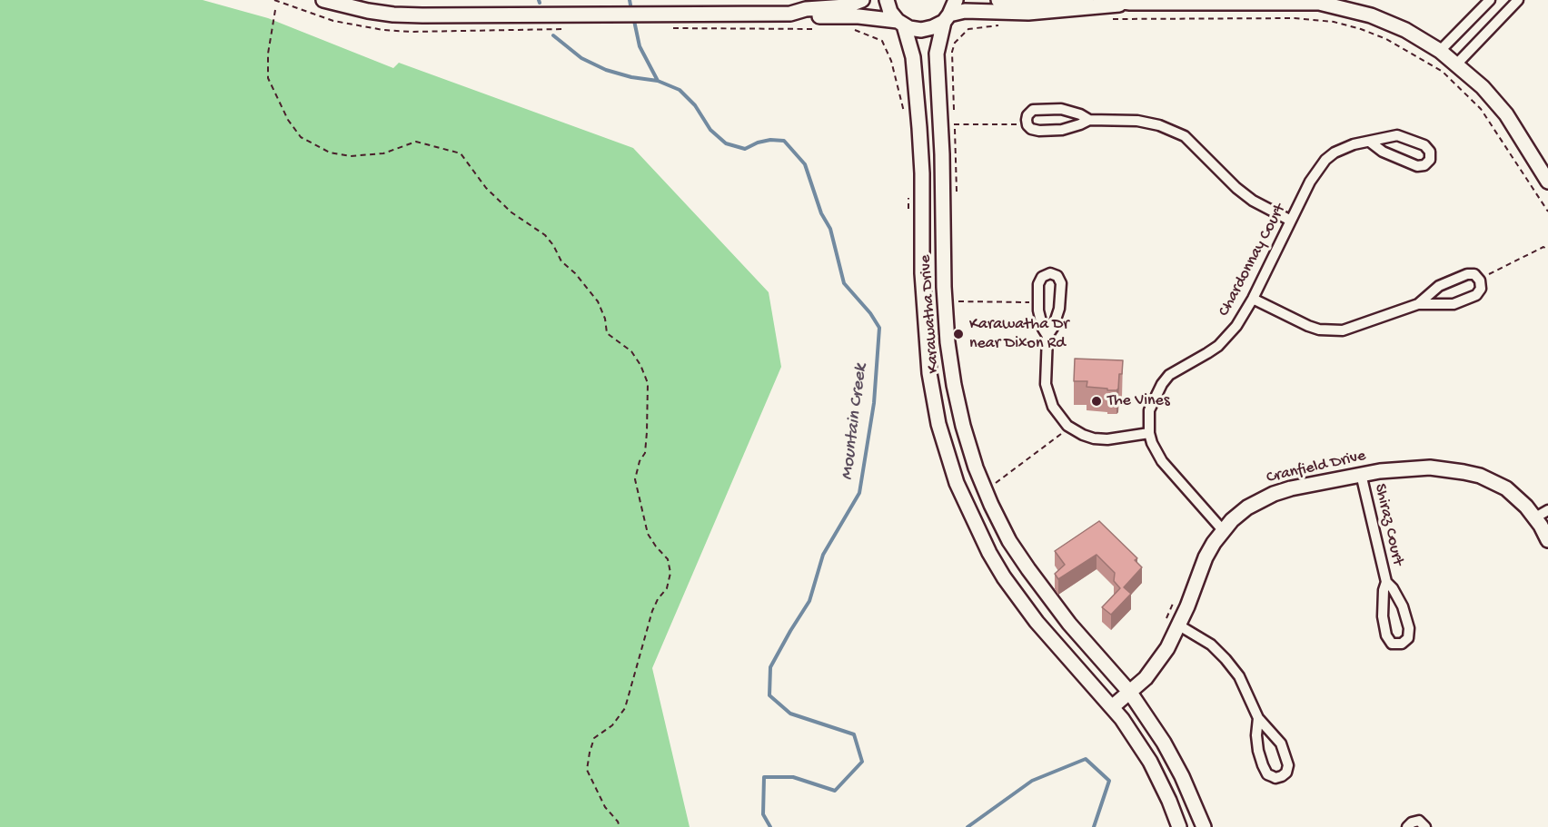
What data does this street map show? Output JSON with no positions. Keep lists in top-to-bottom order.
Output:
{
  "streets": {
    "main road": ["Karawatha Drive", "Cranfield Drive"],
    "street": ["Chardonnay Court", "Shiraz Court"]
  },
  "crossings": [
    ["Chardonnay Court", "Cranfield Drive"],
    ["Karawatha Drive", "Cranfield Drive"],
    ["Cranfield Drive", "Shiraz Court"]
  ],
  "water": ["Mountain Creek"],
  "places": ["Karawatha Dr near Dixon Rd", "The Vines"]
}
